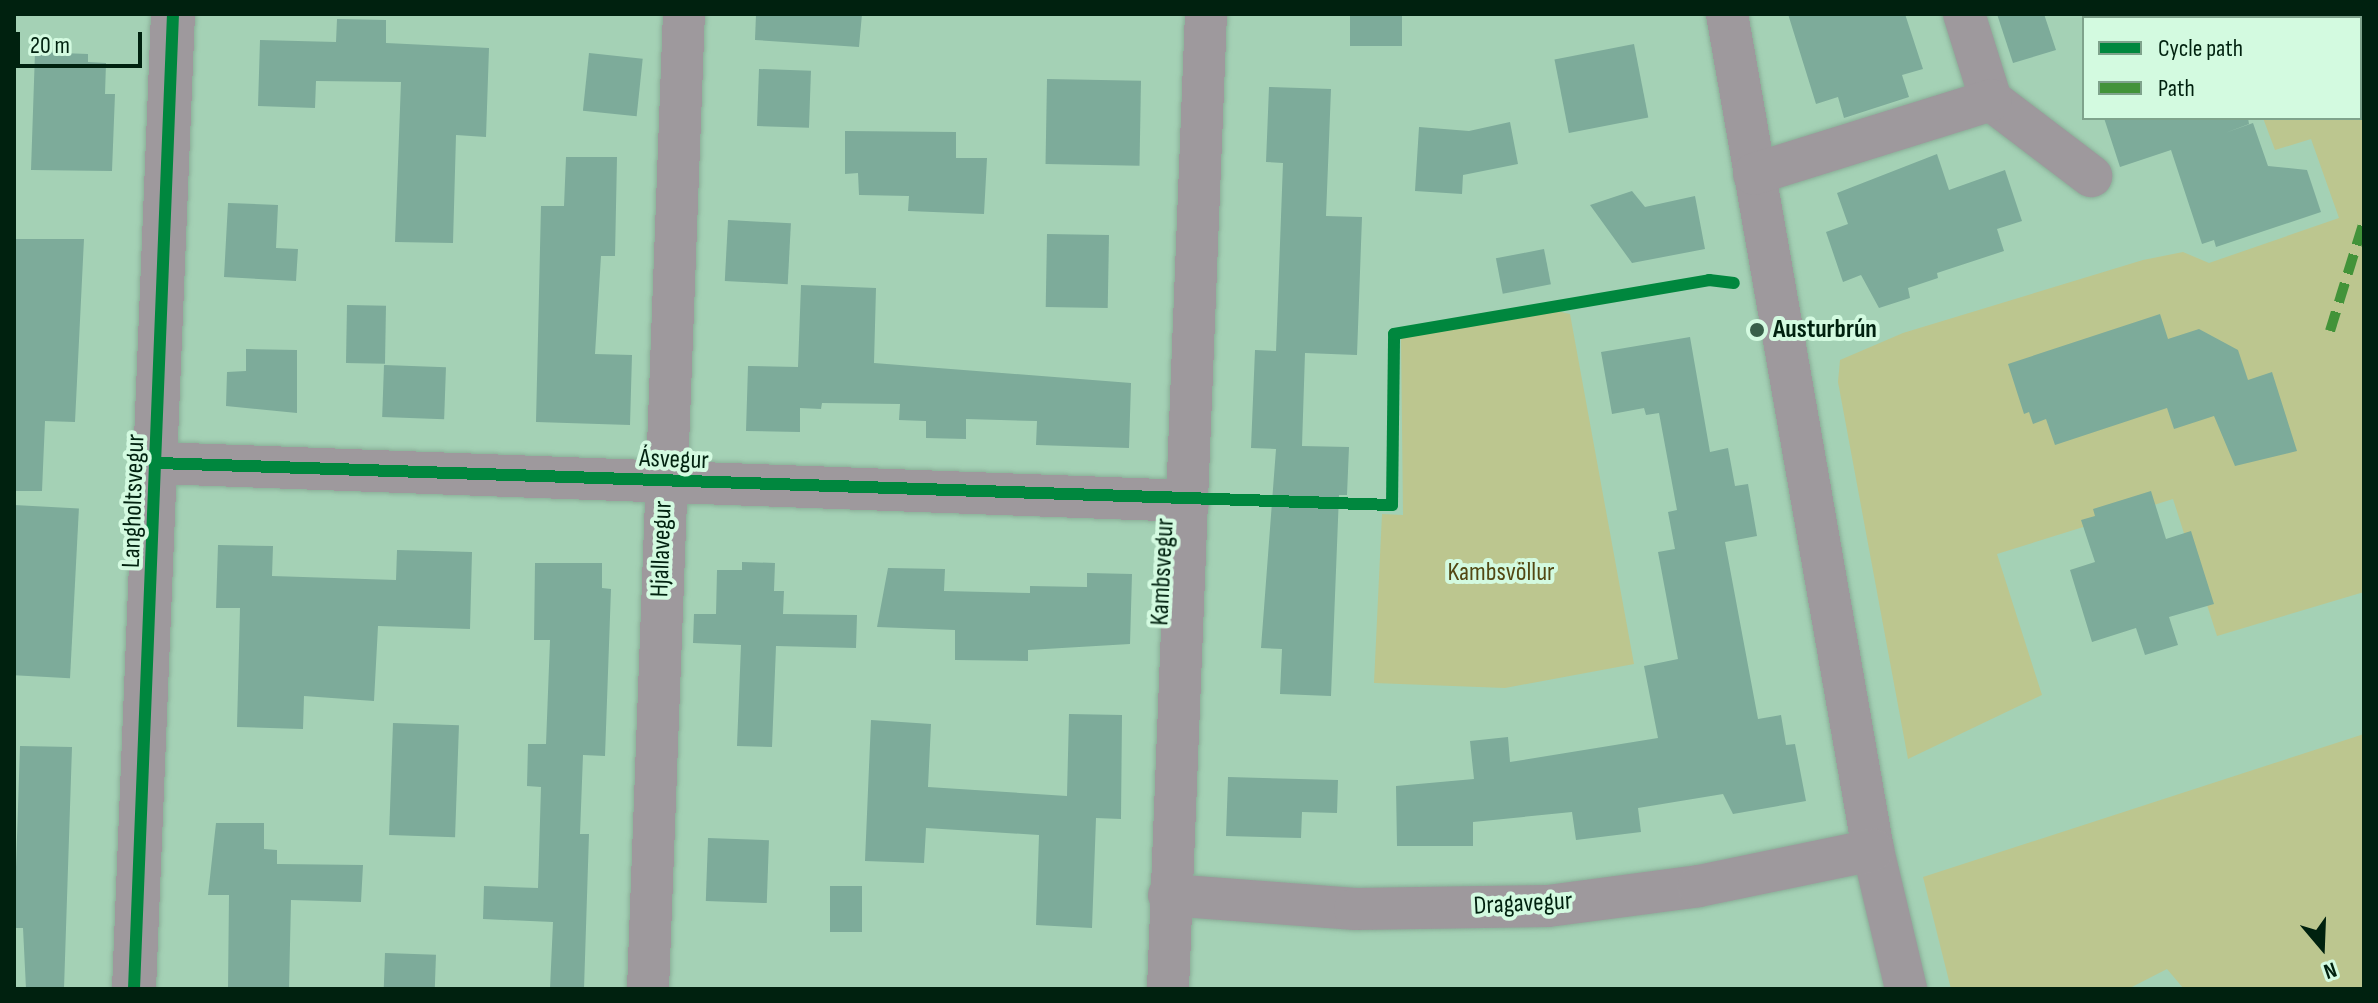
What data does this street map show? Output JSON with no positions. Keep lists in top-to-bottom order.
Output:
{
  "streets": {
    "street": [
      "Ásvegur",
      "Langholtsvegur",
      "Hjallavegur",
      "Kambsvegur",
      "Dragavegur"
    ]
  },
  "crossings": [
    ["Ásvegur", "Langholtsvegur"],
    ["Ásvegur", "Hjallavegur"],
    ["Ásvegur", "Kambsvegur"],
    ["Kambsvegur", "Dragavegur"]
  ],
  "parks": ["Kambsvöllur"],
  "places": ["Austurbrún"],
  "legend": ["Cycle path", "Path"],
  "scale_bar": "20 m",
  "north": "bottom"
}
